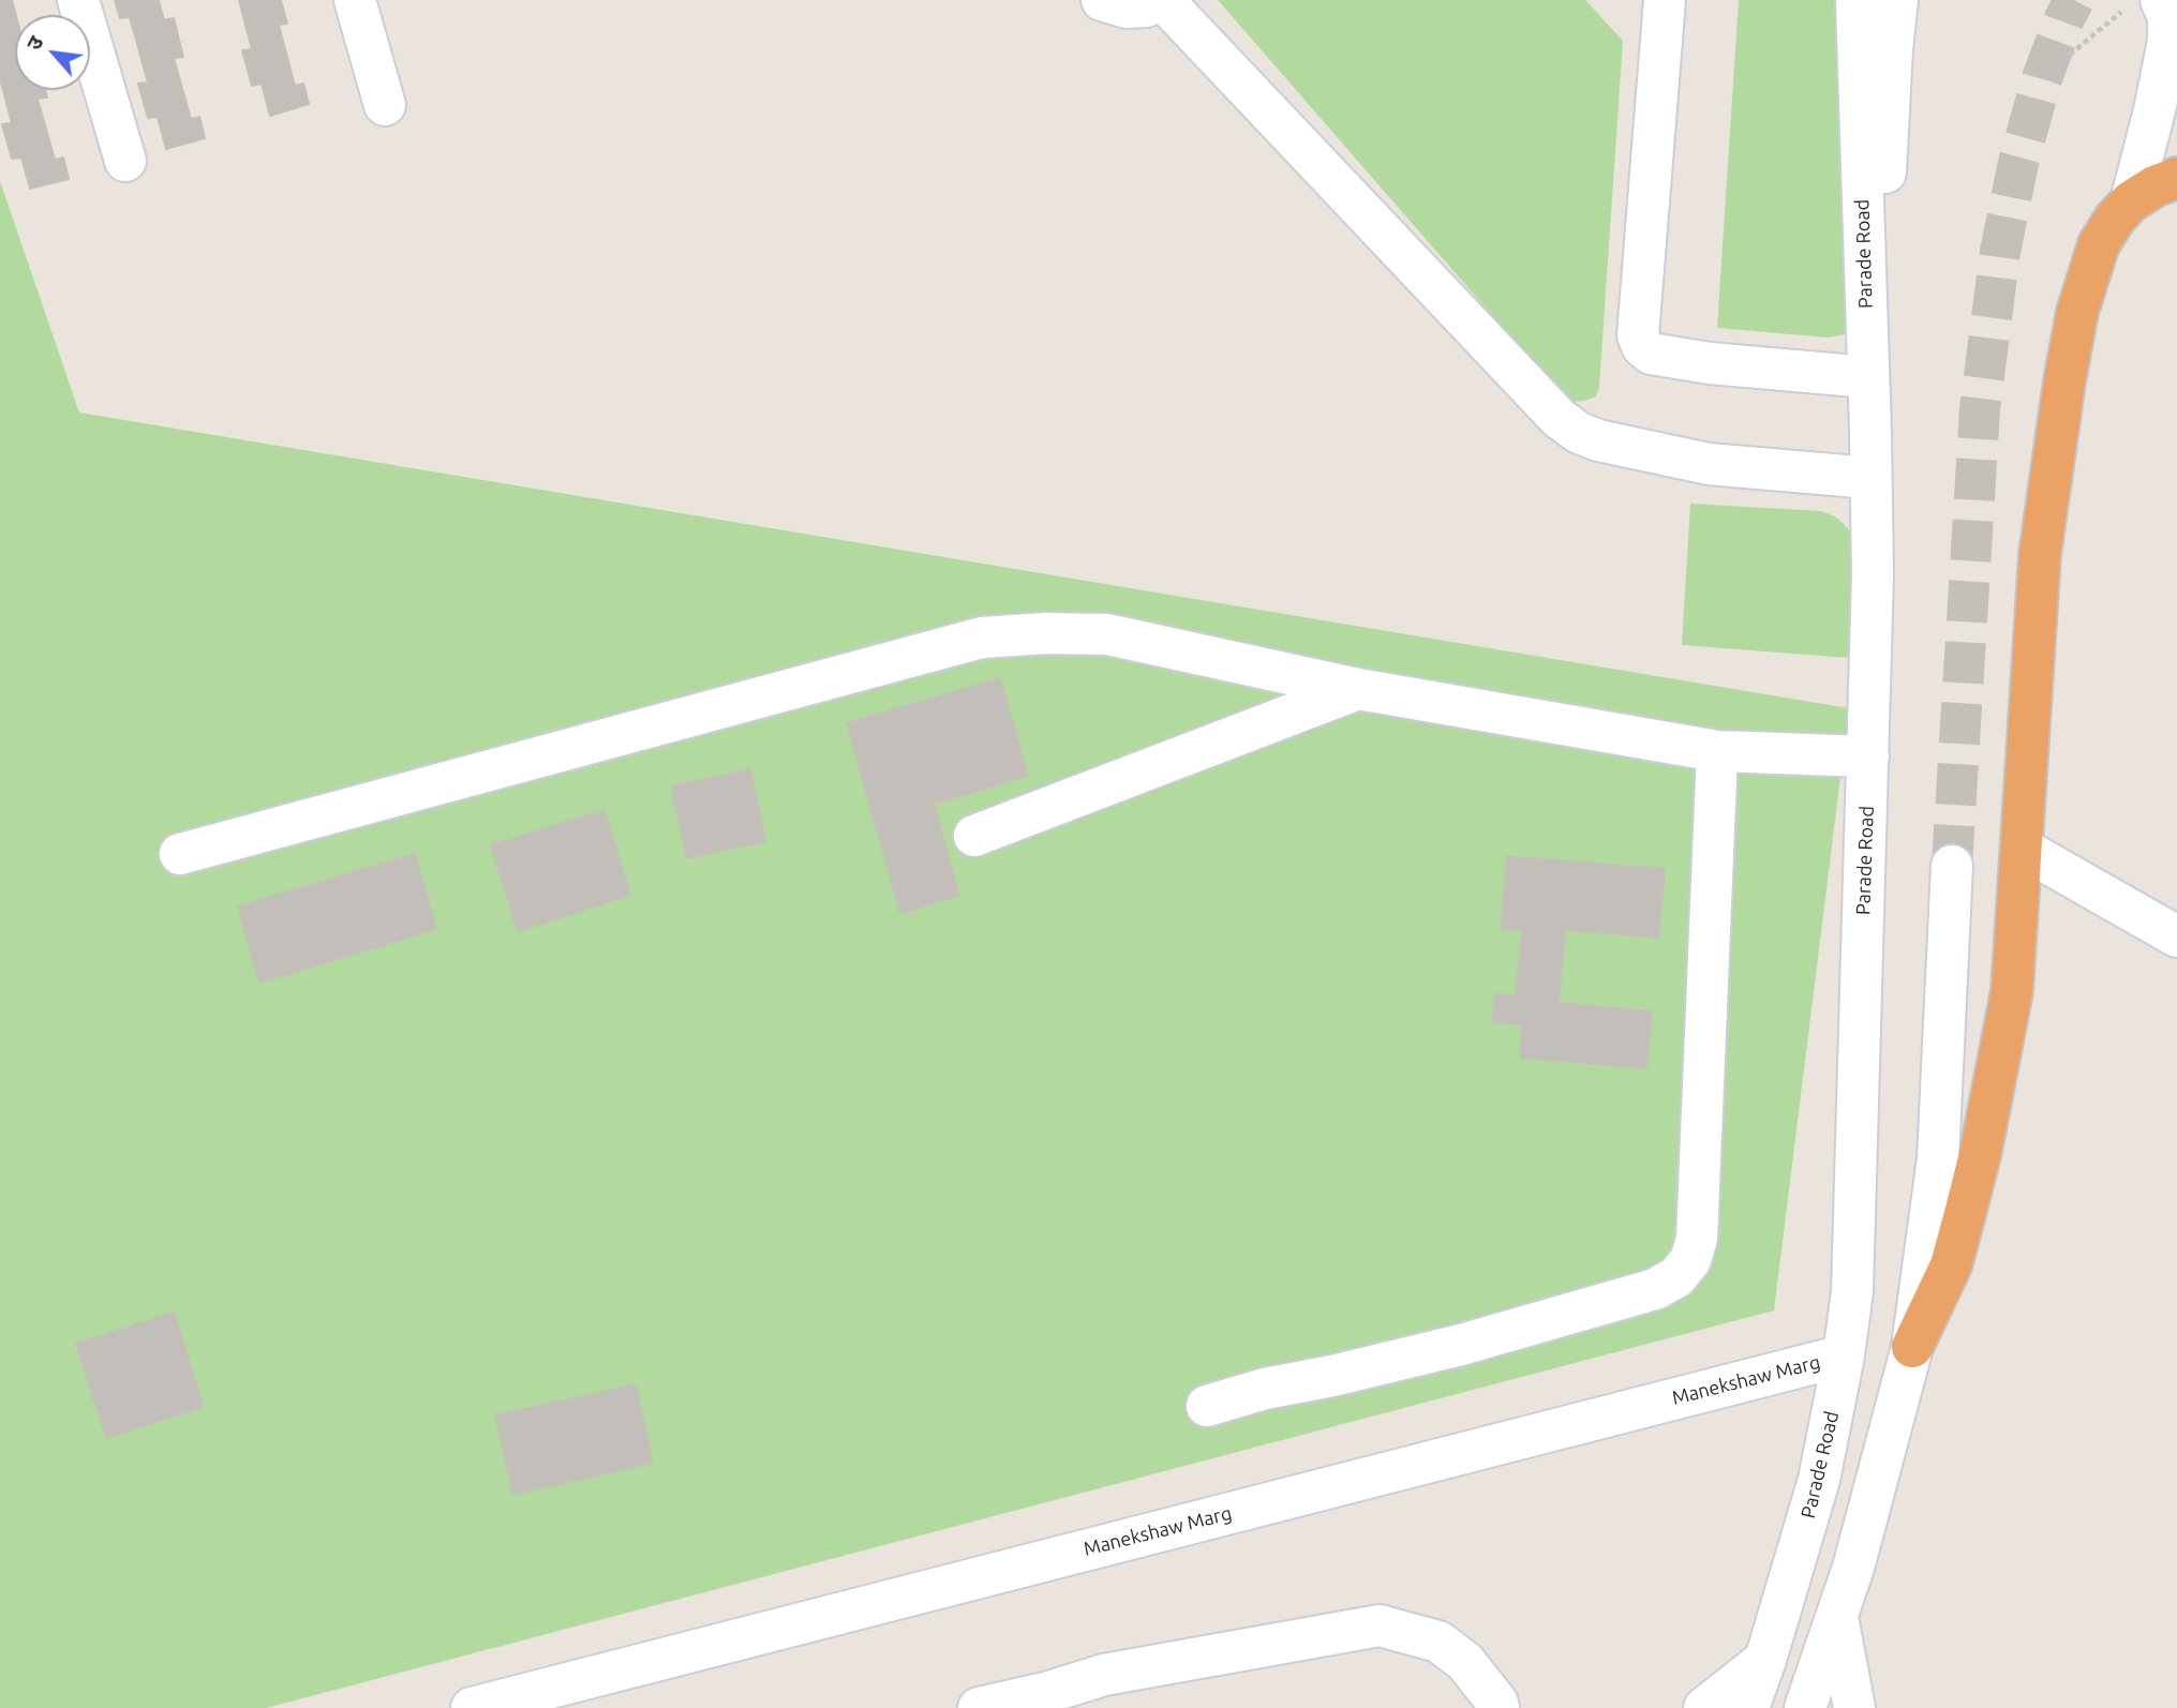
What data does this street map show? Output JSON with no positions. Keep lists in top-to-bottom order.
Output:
{
  "streets": {
    "street": ["Parade Road", "Manekshaw Marg"]
  },
  "crossings": [
    ["Parade Road", "Manekshaw Marg"]
  ],
  "north": "top left"
}
